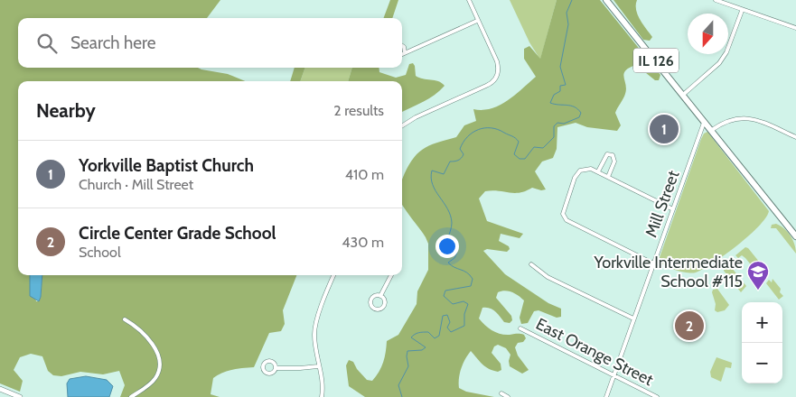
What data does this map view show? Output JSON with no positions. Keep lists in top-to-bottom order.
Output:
{
  "streets": {
    "main road": ["IL 126"],
    "street": ["Mill Street", "East Orange Street"]
  },
  "crossings": [
    ["IL 126", "Mill Street"],
    ["Mill Street", "East Orange Street"]
  ],
  "places": {
    "school or university": ["Yorkville Intermediate School #115"]
  },
  "north": "bottom",
  "page": {
    "search": "Search here",
    "heading": ["Nearby", "2 results"],
    "pins": ["1", "2"],
    "list": [
      {
        "mark": "1",
        "name": "Yorkville Baptist Church",
        "note": "Church · Mill Street",
        "value": "410 m"
      },
      {
        "mark": "2",
        "name": "Circle Center Grade School",
        "note": "School",
        "value": "430 m"
      }
    ],
    "map_buttons": ["+", "−"]
  }
}
